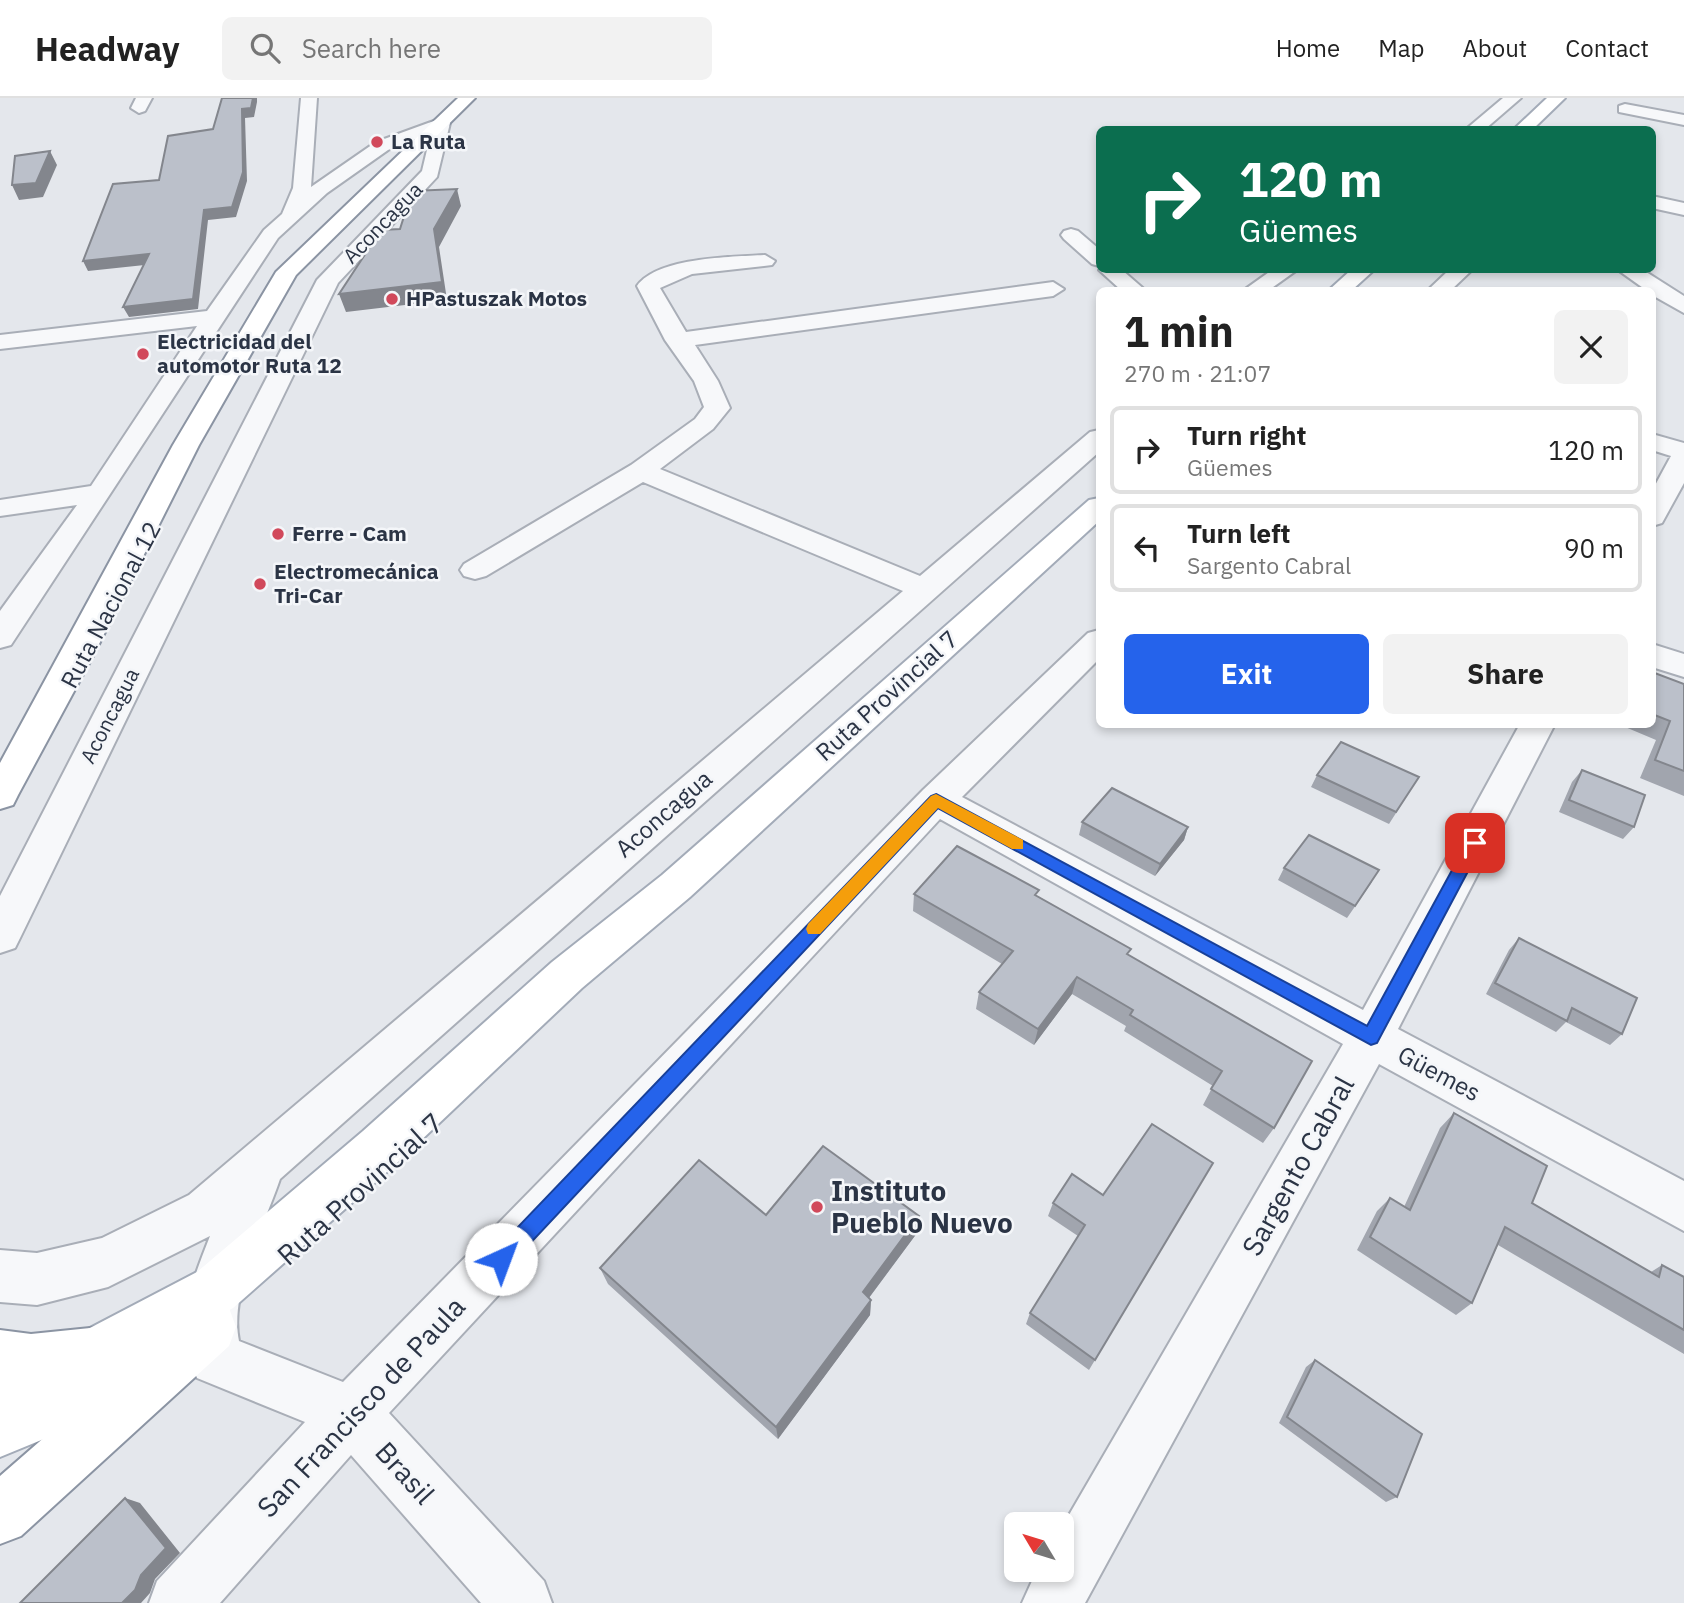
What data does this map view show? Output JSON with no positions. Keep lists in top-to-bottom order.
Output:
{
  "streets": {
    "main road": ["Ruta Nacional 12", "Ruta Provincial 7"],
    "street": [
      "Aconcagua",
      "Güemes",
      "Sargento Cabral",
      "San Francisco de Paula",
      "Brasil"
    ]
  },
  "crossings": [
    ["Aconcagua", "Ruta Nacional 12"],
    ["Ruta Provincial 7", "Brasil"],
    ["Güemes", "Sargento Cabral"],
    ["Güemes", "San Francisco de Paula"],
    ["San Francisco de Paula", "Brasil"]
  ],
  "places": [
    "La Ruta",
    "HPastuszak Motos",
    "Electricidad del automotor Ruta 12",
    "Ferre - Cam",
    "Electromecánica Tri-Car",
    "Instituto Pueblo Nuevo"
  ],
  "north": "top left",
  "page": {
    "header": "Headway",
    "search": "Search here",
    "nav": [
      "Home",
      "Map",
      "About",
      "Contact"
    ],
    "turn": ["120 m", "Güemes"],
    "heading": ["1 min", "270 m · 21:07"],
    "list": [
      {
        "name": "Turn right",
        "note": "Güemes",
        "value": "120 m"
      },
      {
        "name": "Turn left",
        "note": "Sargento Cabral",
        "value": "90 m"
      }
    ],
    "buttons": ["Exit", "Share"]
  }
}
